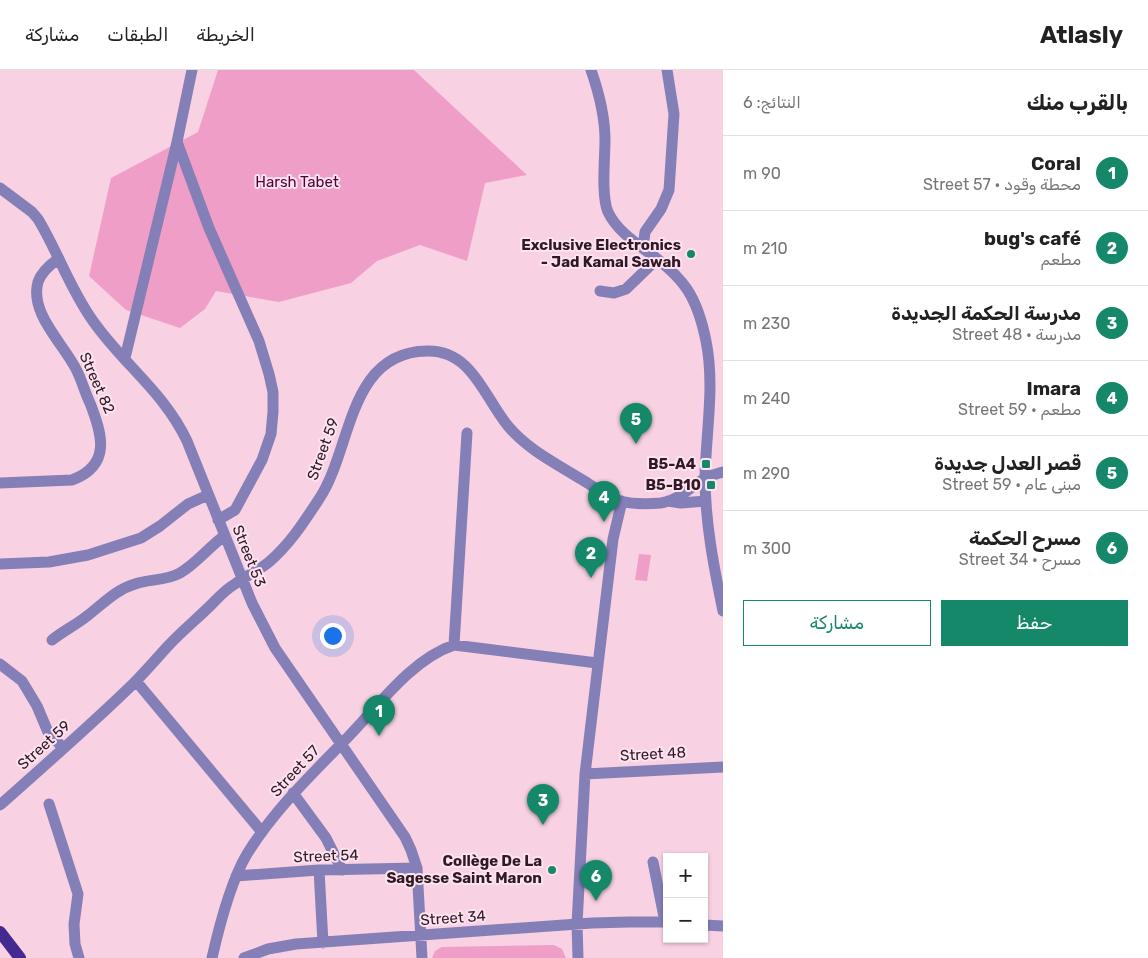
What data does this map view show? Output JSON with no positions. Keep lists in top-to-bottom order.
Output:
{
  "streets": {
    "street": [
      "Street 82",
      "Street 59",
      "Street 53",
      "Street 48",
      "Street 57",
      "Street 54",
      "Street 34"
    ]
  },
  "crossings": [
    ["Street 82", "Street 53"],
    ["Street 59", "Street 53"],
    ["Street 53", "Street 57"],
    ["Street 53", "Street 54"],
    ["Street 53", "Street 34"],
    ["Street 57", "Street 54"]
  ],
  "parks": ["Harsh Tabet"],
  "places": {
    "other": ["Exclusive Electronics - Jad Kamal Sawah", "Collège De La Sagesse Saint Maron"],
    "transit": ["B5-A4", "B5-B10"]
  },
  "page": {
    "header": "Atlasly",
    "nav": ["الخريطة", "الطبقات", "مشاركة"],
    "heading": ["بالقرب منك", "النتائج: 6"],
    "list": [
      {
        "mark": "1",
        "name": "Coral",
        "note": "محطة وقود · Street 57",
        "value": "90 m"
      },
      {
        "mark": "2",
        "name": "bug's café",
        "note": "مطعم",
        "value": "210 m"
      },
      {
        "mark": "3",
        "name": "مدرسة الحكمة الجديدة",
        "note": "مدرسة · Street 48",
        "value": "230 m"
      },
      {
        "mark": "4",
        "name": "Imara",
        "note": "مطعم · Street 59",
        "value": "240 m"
      },
      {
        "mark": "5",
        "name": "قصر العدل جديدة",
        "note": "مبنى عام · Street 59",
        "value": "290 m"
      },
      {
        "mark": "6",
        "name": "مسرح الحكمة",
        "note": "مسرح · Street 34",
        "value": "300 m"
      }
    ],
    "pins": [
      "5",
      "4",
      "2",
      "1",
      "3",
      "6"
    ],
    "buttons": ["حفظ", "مشاركة"],
    "map_buttons": ["+", "−"]
  }
}
